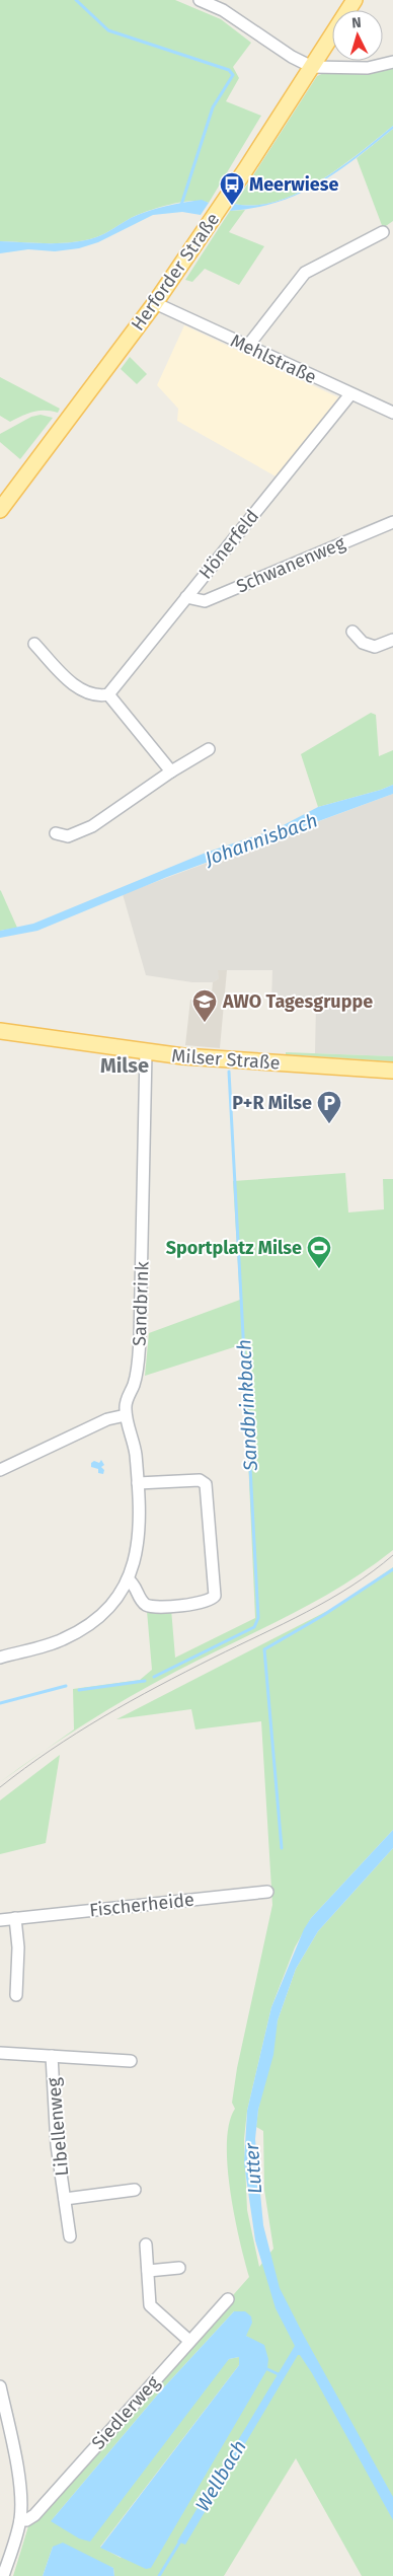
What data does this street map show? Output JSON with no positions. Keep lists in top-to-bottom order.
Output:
{
  "streets": {
    "main road": ["Herforder Straße", "Milser Straße"],
    "street": [
      "Mehlstraße",
      "Hönerfeld",
      "Schwanenweg",
      "Sandbrink",
      "Fischerheide",
      "Libellenweg",
      "Siedlerweg"
    ]
  },
  "crossings": [
    ["Herforder Straße", "Mehlstraße"],
    ["Mehlstraße", "Hönerfeld"],
    ["Hönerfeld", "Schwanenweg"],
    ["Milser Straße", "Sandbrink"]
  ],
  "districts": ["Milse"],
  "water": [
    "Johannisbach",
    "Sandbrinkbach",
    "Lutter",
    "Wellbach"
  ],
  "places": {
    "bus stop": ["Meerwiese"],
    "school or university": ["AWO Tagesgruppe"],
    "parking": ["P+R Milse"],
    "sports": ["Sportplatz Milse"]
  },
  "north": "top"
}
